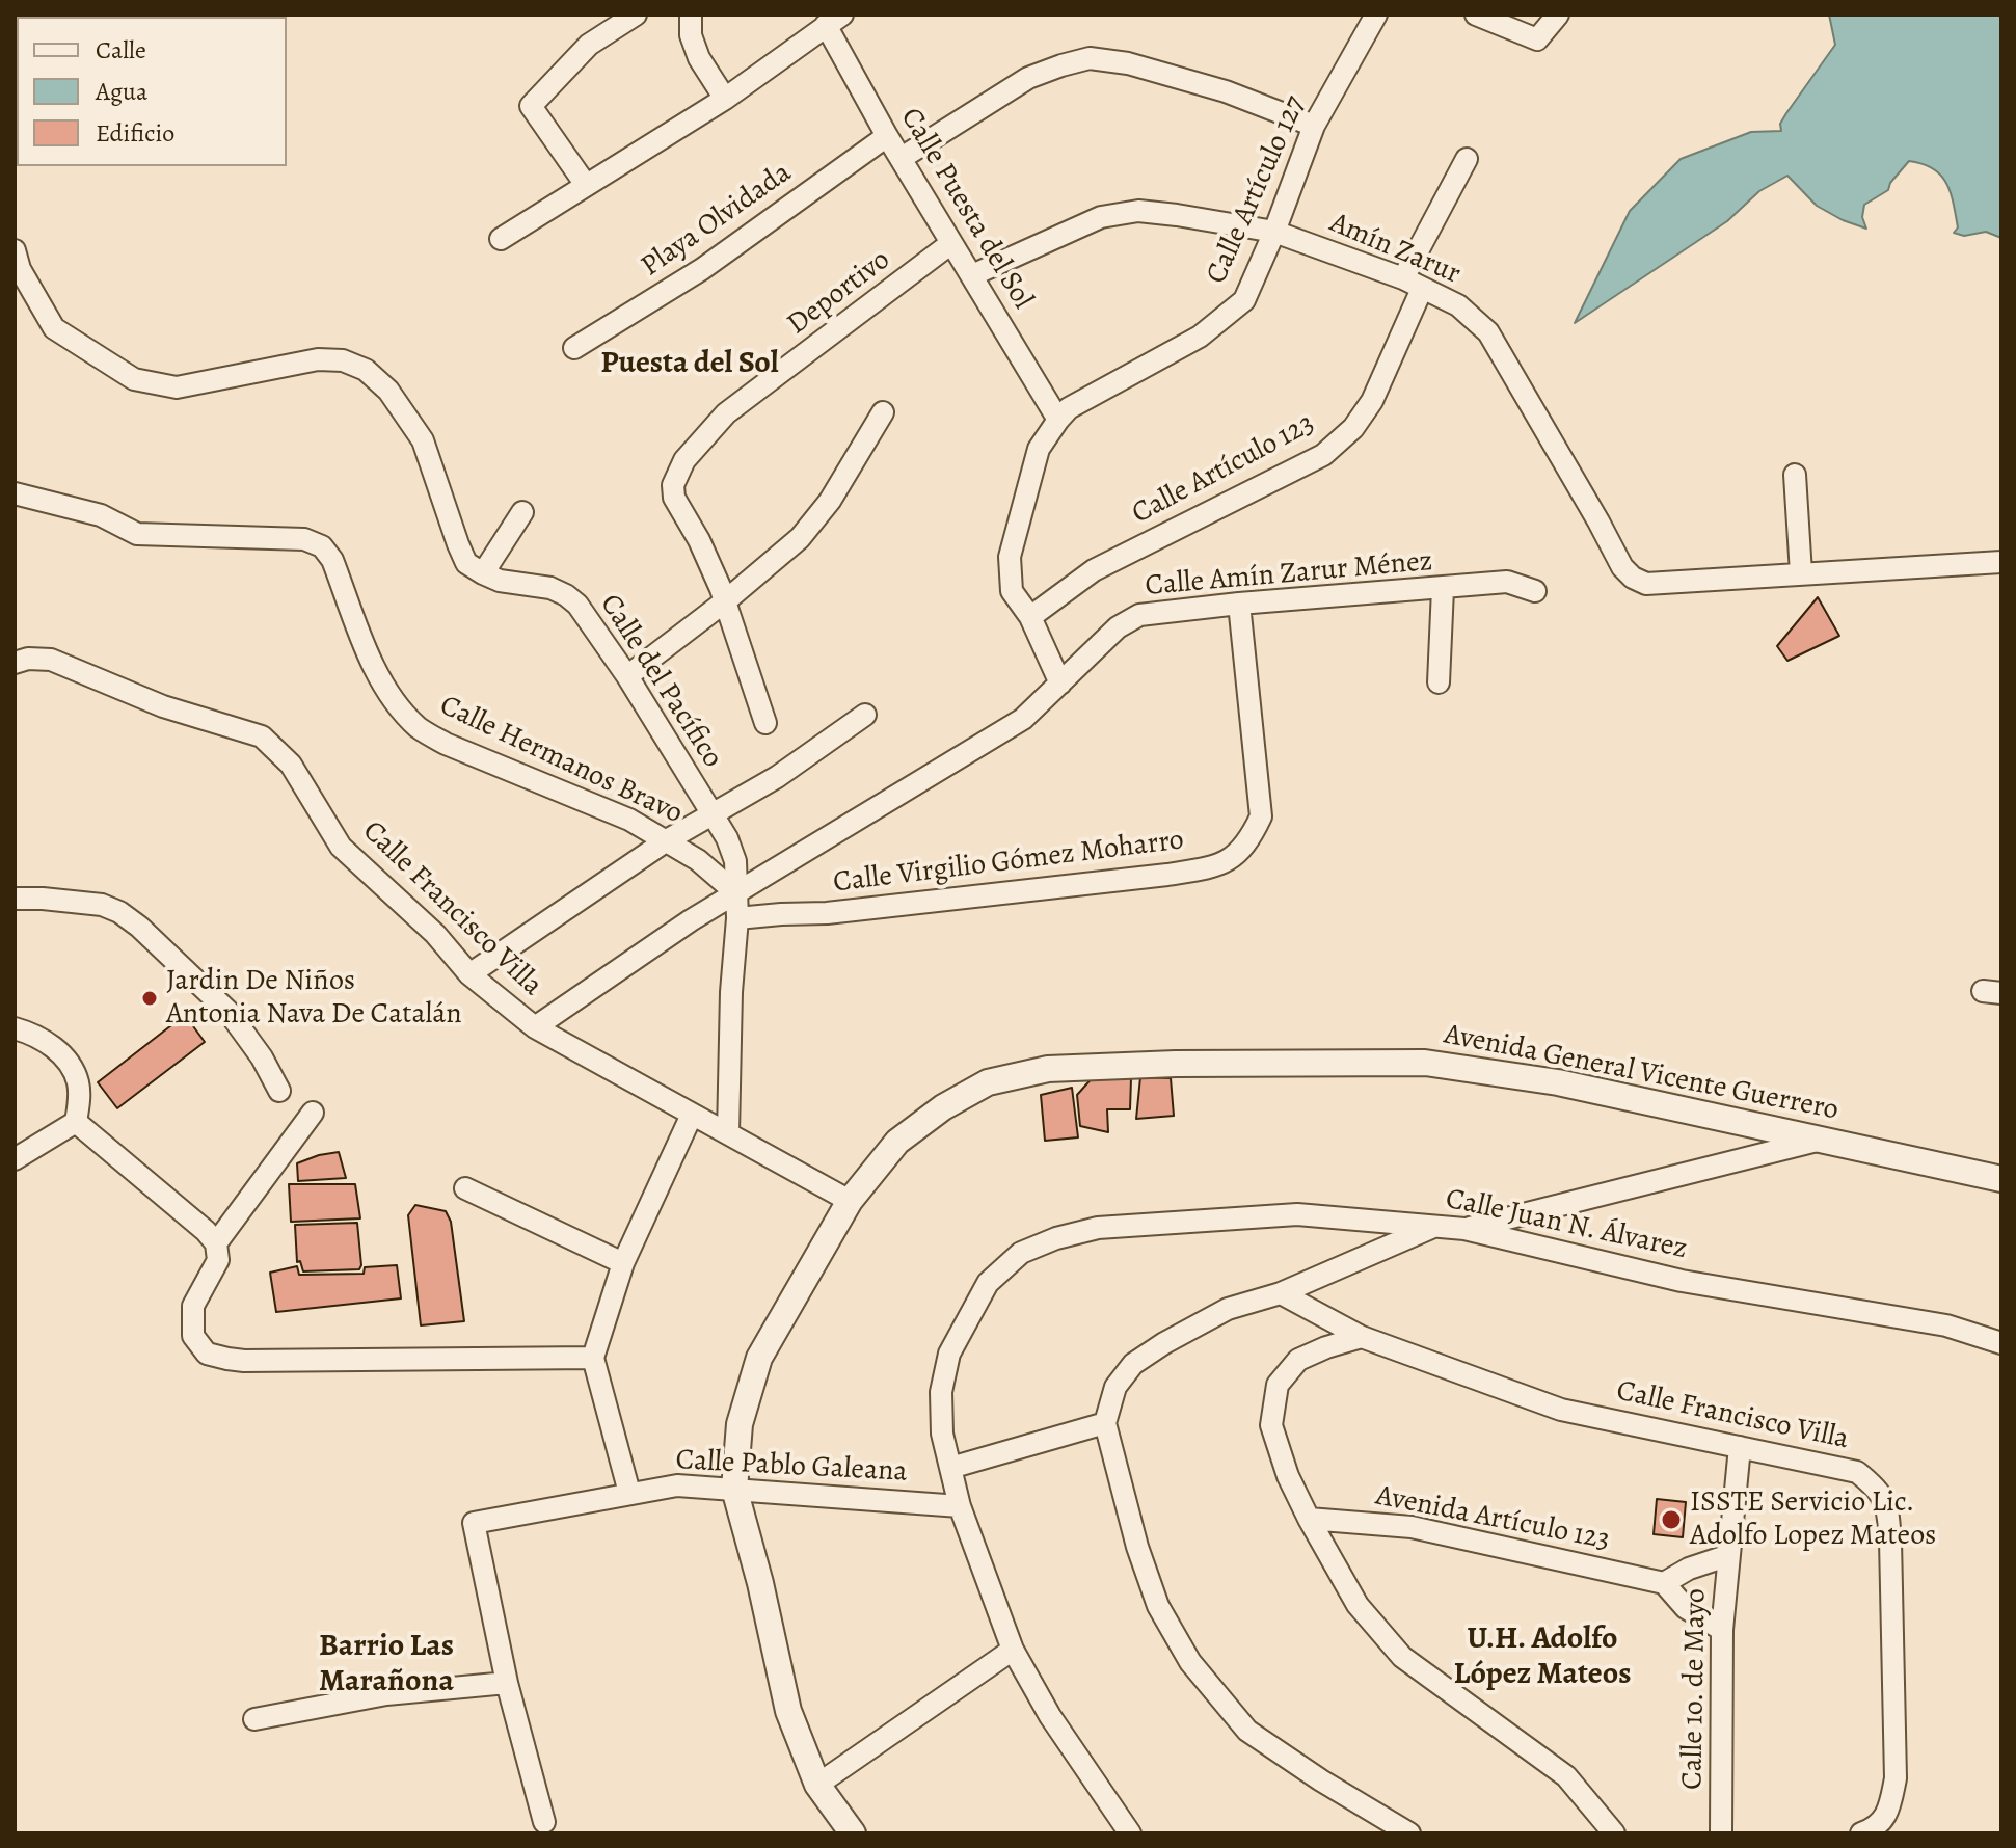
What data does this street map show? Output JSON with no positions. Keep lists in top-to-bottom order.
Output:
{
  "streets": {
    "street": [
      "Calle Artículo 127",
      "Calle Puesta del Sol",
      "Playa Olvidada",
      "Amín Zarur",
      "Deportivo",
      "Calle Artículo 123",
      "Calle Amín Zarur Ménez",
      "Calle del Pacífico",
      "Calle Hermanos Bravo",
      "Calle Virgilio Gómez Moharro",
      "Calle Francisco Villa",
      "Avenida General Vicente Guerrero",
      "Calle Juan N. Álvarez",
      "Calle Pablo Galeana",
      "Avenida Artículo 123",
      "Calle 1o. de Mayo"
    ]
  },
  "crossings": [
    ["Calle Artículo 127", "Calle Puesta del Sol"],
    ["Calle Artículo 127", "Amín Zarur"],
    ["Calle Artículo 127", "Calle Artículo 123"],
    ["Calle Puesta del Sol", "Playa Olvidada"],
    ["Calle Puesta del Sol", "Amín Zarur"],
    ["Calle Puesta del Sol", "Deportivo"],
    ["Amín Zarur", "Calle Artículo 123"],
    ["Calle Amín Zarur Ménez", "Calle del Pacífico"],
    ["Calle Amín Zarur Ménez", "Calle Hermanos Bravo"],
    ["Calle Amín Zarur Ménez", "Calle Virgilio Gómez Moharro"],
    ["Calle Amín Zarur Ménez", "Calle Francisco Villa"],
    ["Calle del Pacífico", "Calle Hermanos Bravo"],
    ["Calle del Pacífico", "Calle Virgilio Gómez Moharro"],
    ["Calle del Pacífico", "Calle Francisco Villa"],
    ["Calle Francisco Villa", "Avenida General Vicente Guerrero"],
    ["Calle Francisco Villa", "Calle 1o. de Mayo"],
    ["Avenida General Vicente Guerrero", "Calle Pablo Galeana"],
    ["Calle Juan N. Álvarez", "Calle Pablo Galeana"]
  ],
  "districts": ["Puesta del Sol", "U.H. Adolfo López Mateos", "Barrio Las Marañona"],
  "places": ["Jardin De Niños Antonia Nava De Catalán", "ISSTE Servicio Lic. Adolfo Lopez Mateos"],
  "legend": ["Calle", "Agua", "Edificio"]
}
